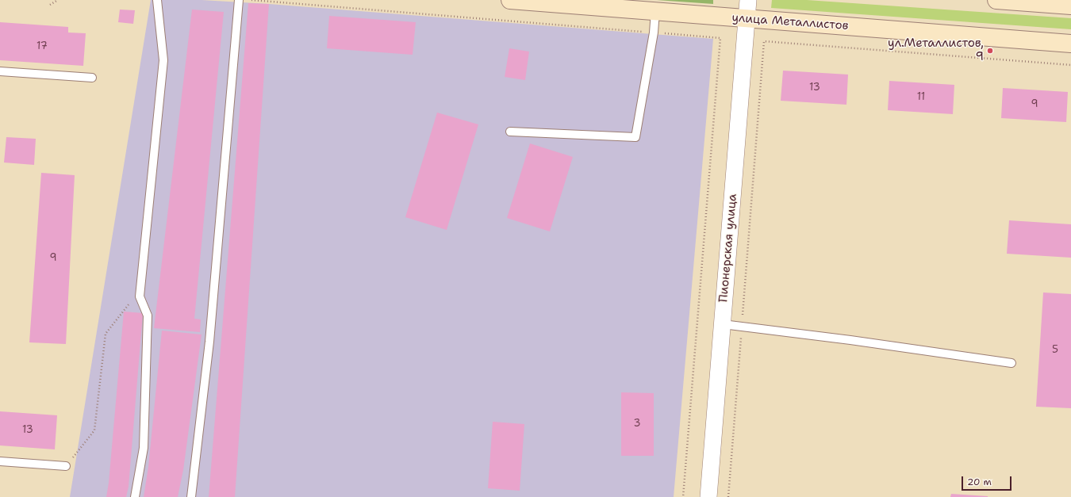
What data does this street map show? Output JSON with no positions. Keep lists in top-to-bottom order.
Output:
{
  "streets": {
    "street": ["улица Металлистов", "Пионерская улица"]
  },
  "crossings": [
    ["улица Металлистов", "Пионерская улица"]
  ],
  "places": ["ул.Металлистов, 9"],
  "house_numbers": [
    "17",
    "13",
    "11",
    "9",
    "9",
    "5",
    "3",
    "13"
  ],
  "scale_bar": "20 m"
}
